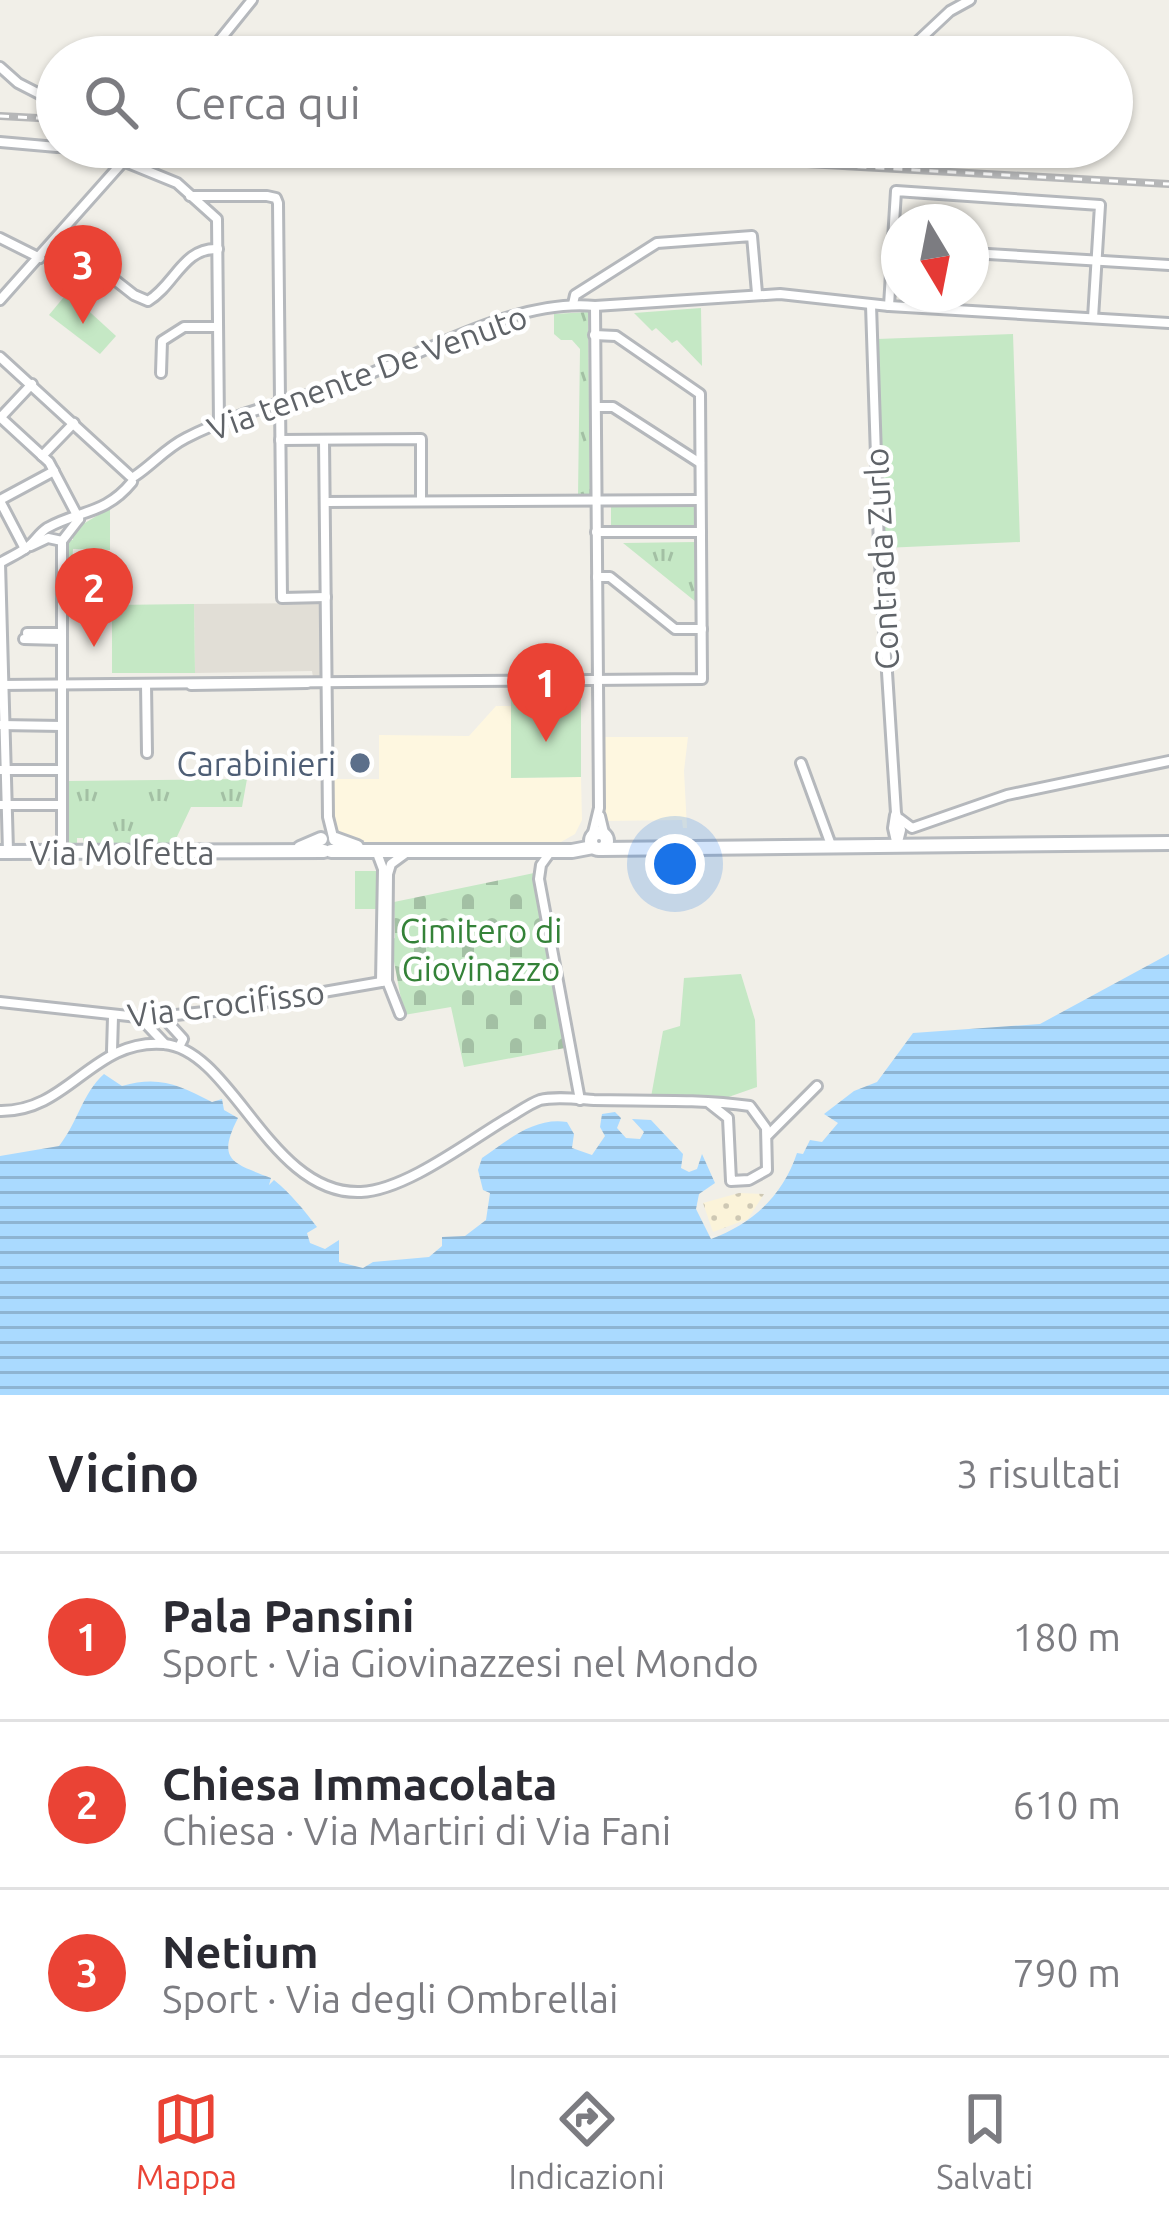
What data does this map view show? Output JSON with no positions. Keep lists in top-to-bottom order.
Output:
{
  "streets": {
    "main road": ["Via Molfetta"],
    "street": ["Via tenente De Venuto", "Contrada Zurlo", "Via Crocifisso"]
  },
  "crossings": [
    ["Via tenente De Venuto", "Contrada Zurlo"]
  ],
  "parks": ["Cimitero di Giovinazzo"],
  "places": ["Carabinieri"],
  "north": "bottom",
  "page": {
    "search": "Cerca qui",
    "pins": ["3", "2", "1"],
    "heading": ["Vicino", "3 risultati"],
    "list": [
      {
        "mark": "1",
        "name": "Pala Pansini",
        "note": "Sport · Via Giovinazzesi nel Mondo",
        "value": "180 m"
      },
      {
        "mark": "2",
        "name": "Chiesa Immacolata",
        "note": "Chiesa · Via Martiri di Via Fani",
        "value": "610 m"
      },
      {
        "mark": "3",
        "name": "Netium",
        "note": "Sport · Via degli Ombrellai",
        "value": "790 m"
      }
    ],
    "nav": ["Mappa", "Indicazioni", "Salvati"]
  }
}
